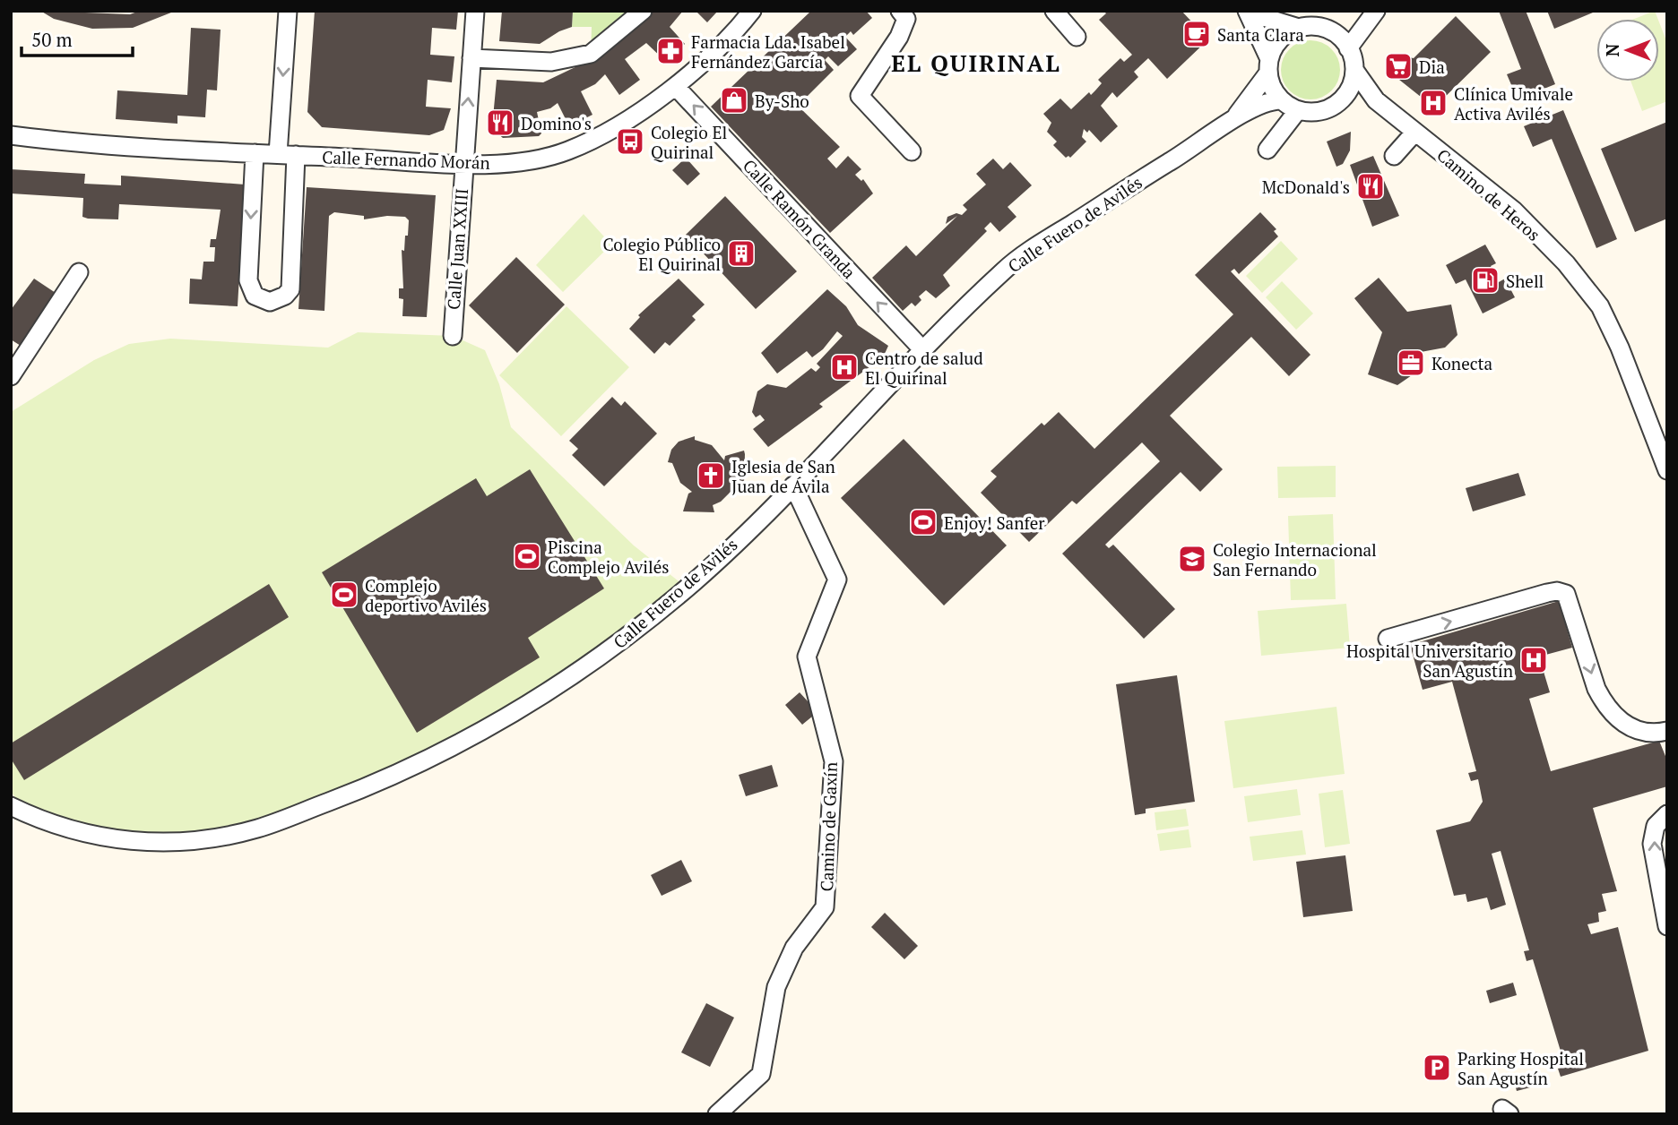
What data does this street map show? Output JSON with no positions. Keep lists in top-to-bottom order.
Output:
{
  "streets": {
    "street": [
      "Calle Fernando Morán",
      "Camino de Heros",
      "Calle Ramón Granda",
      "Calle Fuero de Avilés",
      "Calle Juan XXIII",
      "Camino de Gaxín"
    ]
  },
  "crossings": [
    ["Calle Fernando Morán", "Calle Ramón Granda"],
    ["Calle Fernando Morán", "Calle Juan XXIII"],
    ["Camino de Heros", "Calle Fuero de Avilés"],
    ["Calle Ramón Granda", "Calle Fuero de Avilés"],
    ["Calle Fuero de Avilés", "Camino de Gaxín"]
  ],
  "one_way": ["Calle Ramón Granda"],
  "districts": ["EL QUIRINAL"],
  "places": {
    "cafe": ["Santa Clara"],
    "pharmacy": ["Farmacia Lda. Isabel Fernández García"],
    "supermarket": ["Dia"],
    "shop": ["By-Sho"],
    "hospital": ["Clínica Umivale Activa Avilés", "Centro de salud El Quirinal", "Hospital Universitario San Agustín"],
    "restaurant": ["Domino's", "McDonald's"],
    "bus stop": ["Colegio El Quirinal"],
    "building": ["Colegio Público El Quirinal"],
    "fuel station": ["Shell"],
    "office": ["Konecta"],
    "church": ["Iglesia de San Juan de Ávila"],
    "sports": ["Enjoy! Sanfer", "Piscina Complejo Avilés", "Complejo deportivo Avilés"],
    "school or university": ["Colegio Internacional San Fernando"],
    "parking": ["Parking Hospital San Agustín"]
  },
  "scale_bar": "50 m",
  "north": "left"
}
